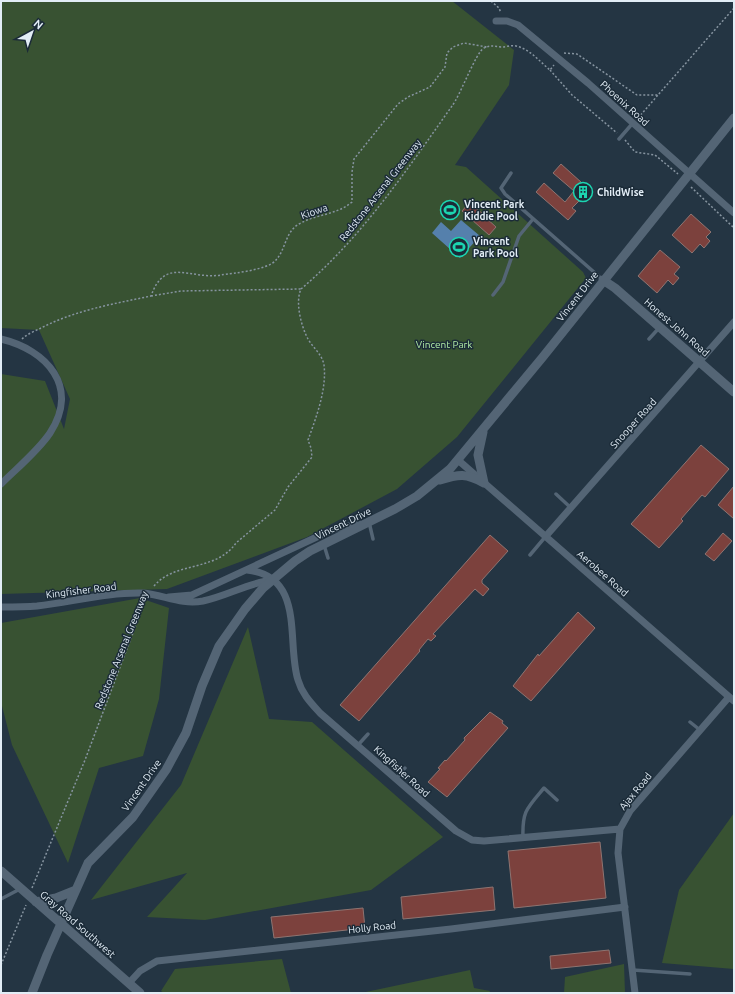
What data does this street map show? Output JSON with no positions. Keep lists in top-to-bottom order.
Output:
{
  "streets": {
    "street": [
      "Phoenix Road",
      "Vincent Drive",
      "Honest John Road",
      "Snooper Road",
      "Aerobee Road",
      "Kingfisher Road",
      "Ajax Road",
      "Gray Road Southwest",
      "Holly Road"
    ],
    "path": ["Redstone Arsenal Greenway", "Kiowa"]
  },
  "crossings": [
    ["Phoenix Road", "Vincent Drive"],
    ["Redstone Arsenal Greenway", "Kiowa"],
    ["Redstone Arsenal Greenway", "Kingfisher Road"],
    ["Redstone Arsenal Greenway", "Gray Road Southwest"],
    ["Vincent Drive", "Honest John Road"],
    ["Vincent Drive", "Aerobee Road"],
    ["Vincent Drive", "Kingfisher Road"],
    ["Vincent Drive", "Gray Road Southwest"],
    ["Honest John Road", "Snooper Road"],
    ["Snooper Road", "Aerobee Road"],
    ["Aerobee Road", "Ajax Road"],
    ["Kingfisher Road", "Ajax Road"],
    ["Ajax Road", "Holly Road"],
    ["Gray Road Southwest", "Holly Road"]
  ],
  "parks": ["Vincent Park"],
  "places": {
    "building": ["ChildWise"],
    "sports": ["Vincent Park Kiddie Pool", "Vincent Park Pool"]
  },
  "north": "top right"
}
